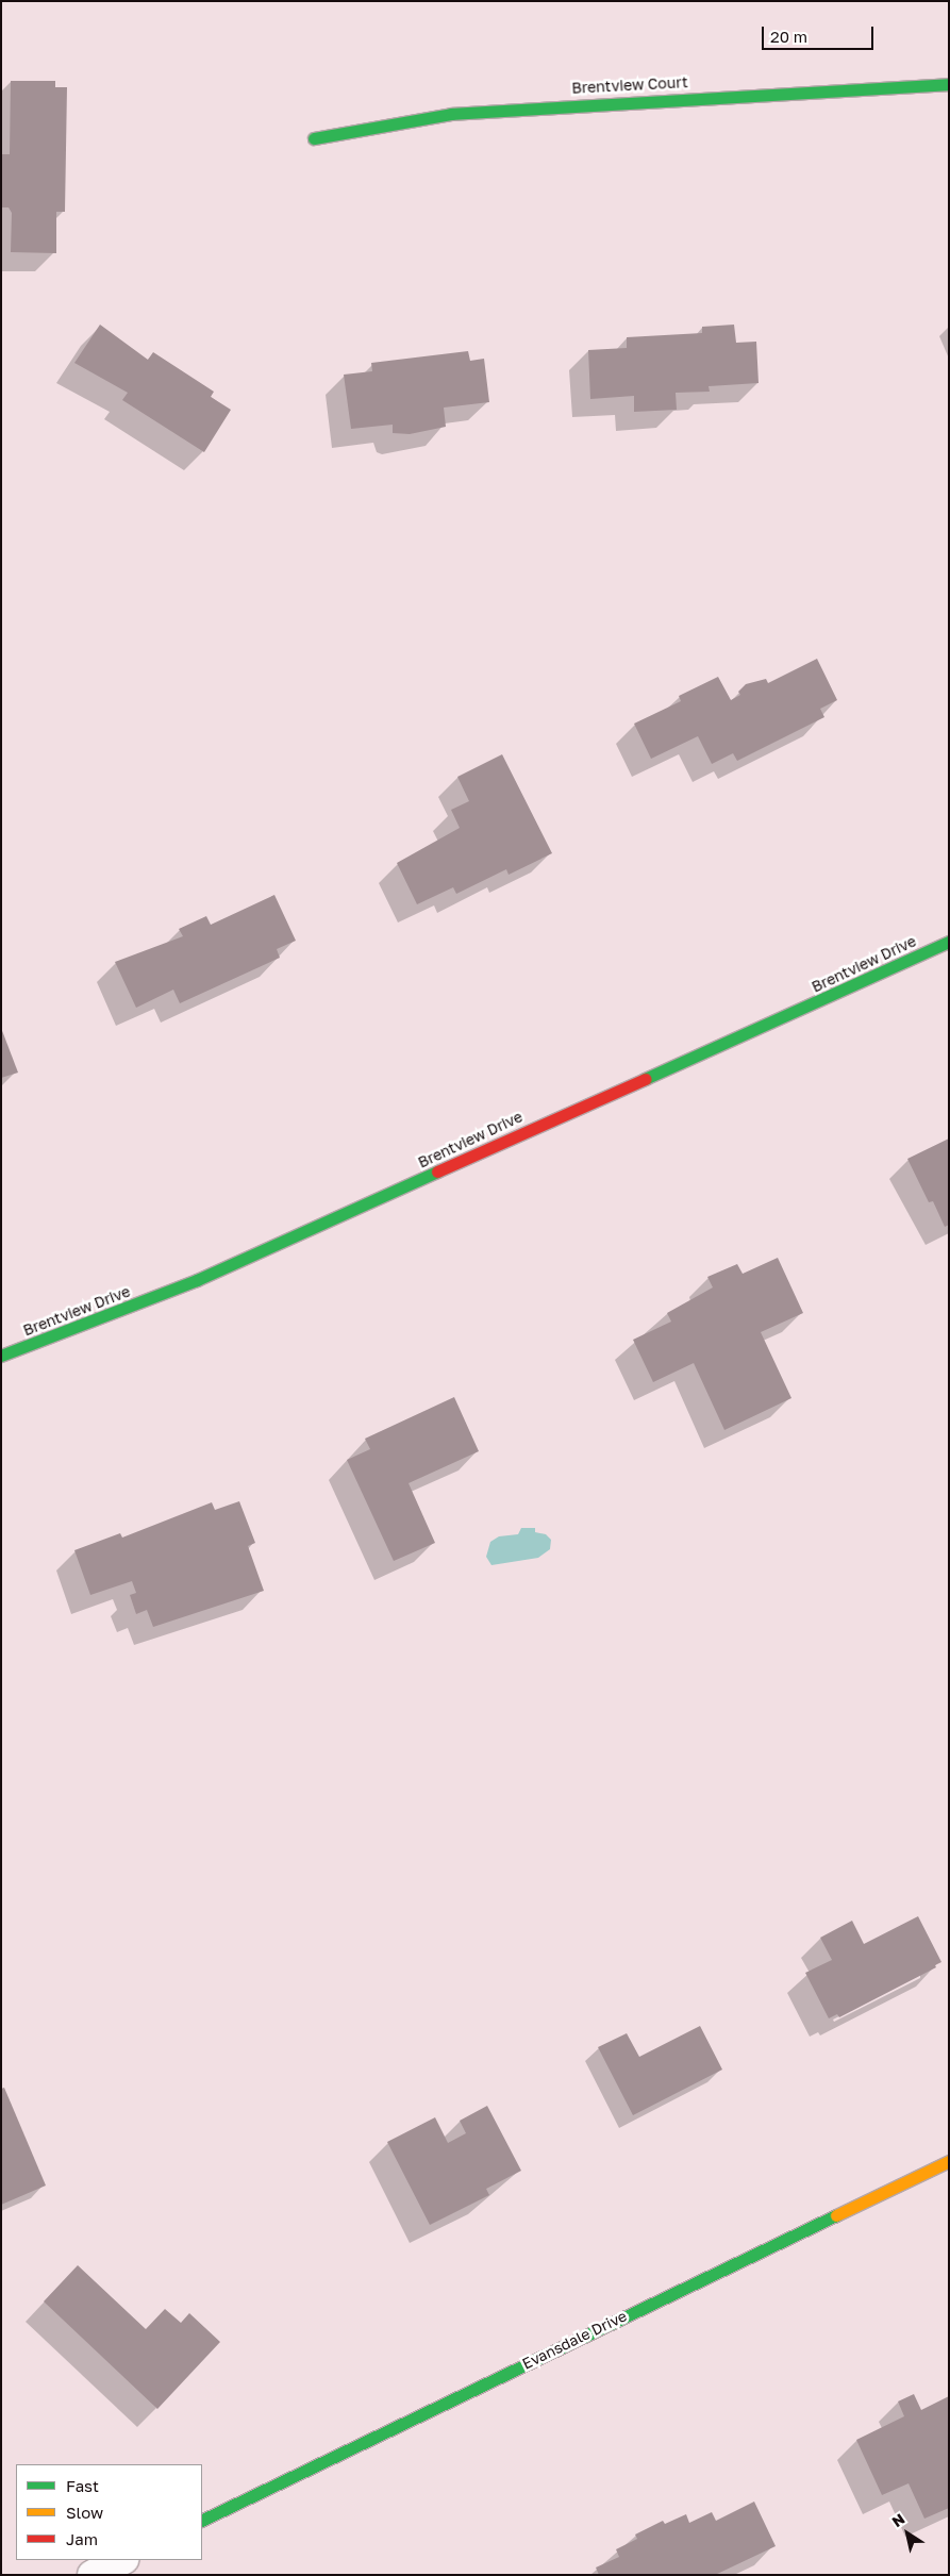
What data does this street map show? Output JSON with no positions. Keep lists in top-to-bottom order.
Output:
{
  "streets": {
    "street": ["Brentview Court", "Brentview Drive", "Evansdale Drive"]
  },
  "legend": ["Fast", "Slow", "Jam"],
  "scale_bar": "20 m",
  "north": "top left"
}
